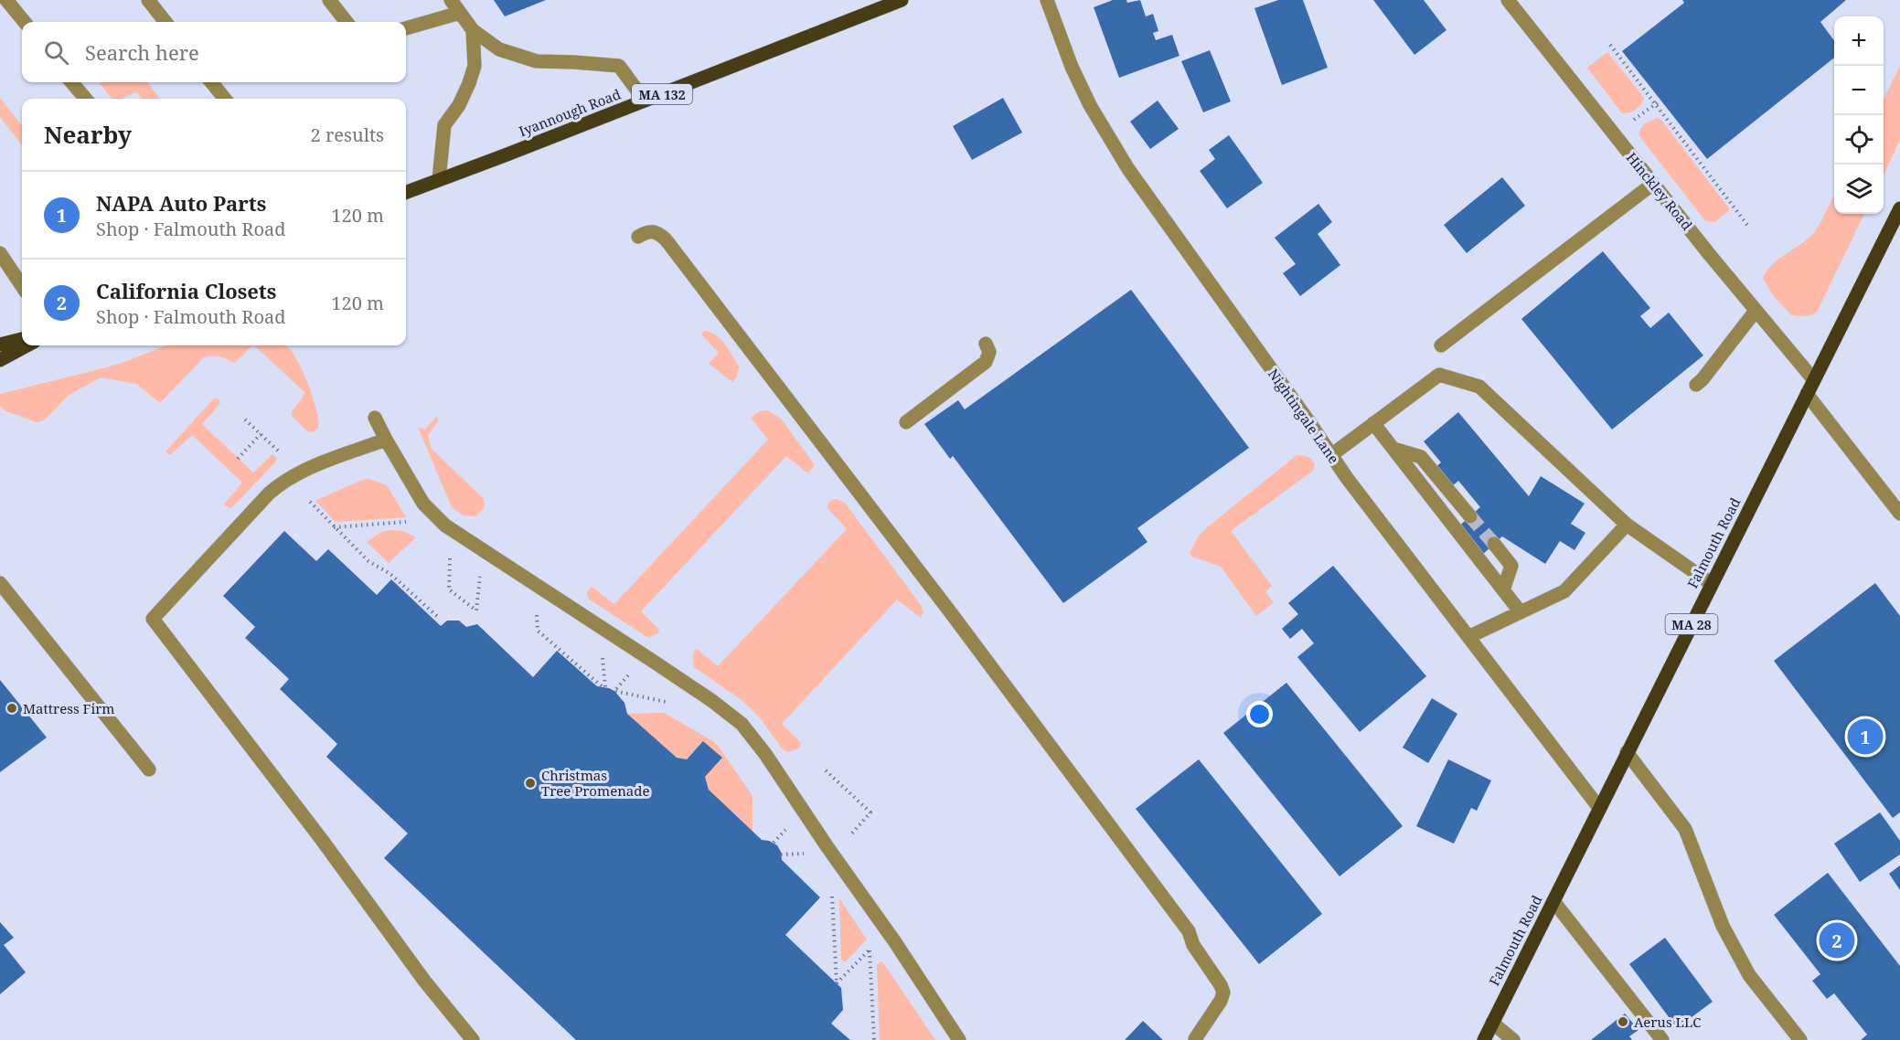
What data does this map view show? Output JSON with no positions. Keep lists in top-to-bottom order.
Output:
{
  "streets": {
    "main road": [
      "MA 132",
      "Iyannough Road",
      "Falmouth Road",
      "MA 28"
    ],
    "street": ["Hinckley Road", "Nightingale Lane"]
  },
  "crossings": [
    ["Hinckley Road", "Falmouth Road"],
    ["Nightingale Lane", "Falmouth Road"]
  ],
  "places": ["Mattress Firm", "Christmas Tree Promenade", "Aerus LLC"],
  "page": {
    "map_buttons": ["+", "−"],
    "search": "Search here",
    "heading": ["Nearby", "2 results"],
    "list": [
      {
        "mark": "1",
        "name": "NAPA Auto Parts",
        "note": "Shop · Falmouth Road",
        "value": "120 m"
      },
      {
        "mark": "2",
        "name": "California Closets",
        "note": "Shop · Falmouth Road",
        "value": "120 m"
      }
    ],
    "pins": ["1", "2"]
  }
}
